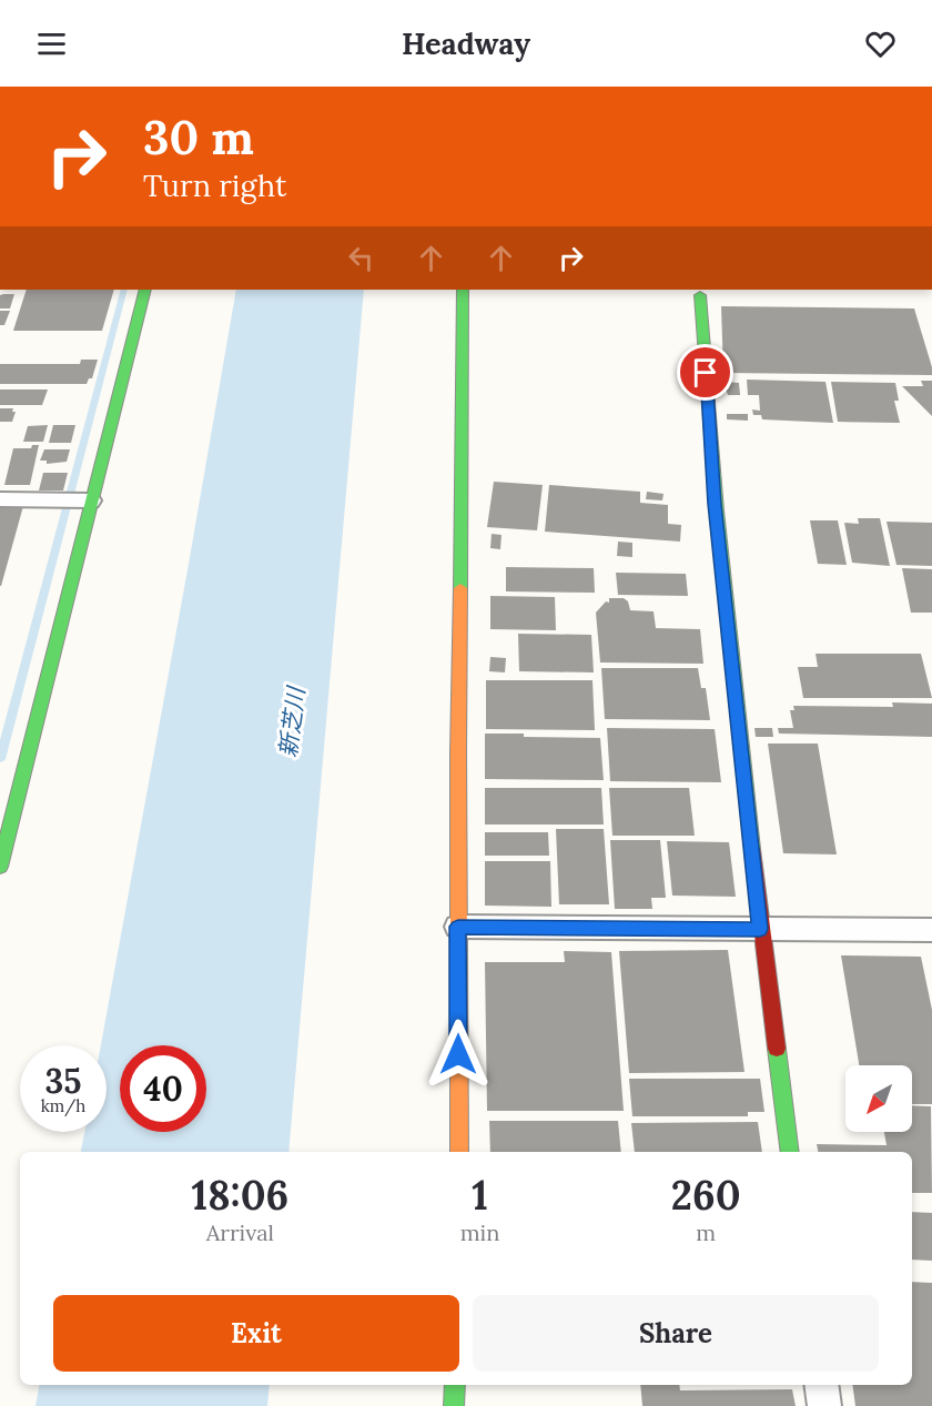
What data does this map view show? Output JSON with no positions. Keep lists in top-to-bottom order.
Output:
{
  "water": ["新芝川"],
  "north": "bottom left",
  "page": {
    "header": "Headway",
    "turn": ["30 m", "Turn right"],
    "speed": "35 km/h",
    "limit": "40",
    "eta": [
      "18:06",
      "Arrival",
      "1",
      "min",
      "260",
      "m"
    ],
    "buttons": ["Exit", "Share"]
  }
}
